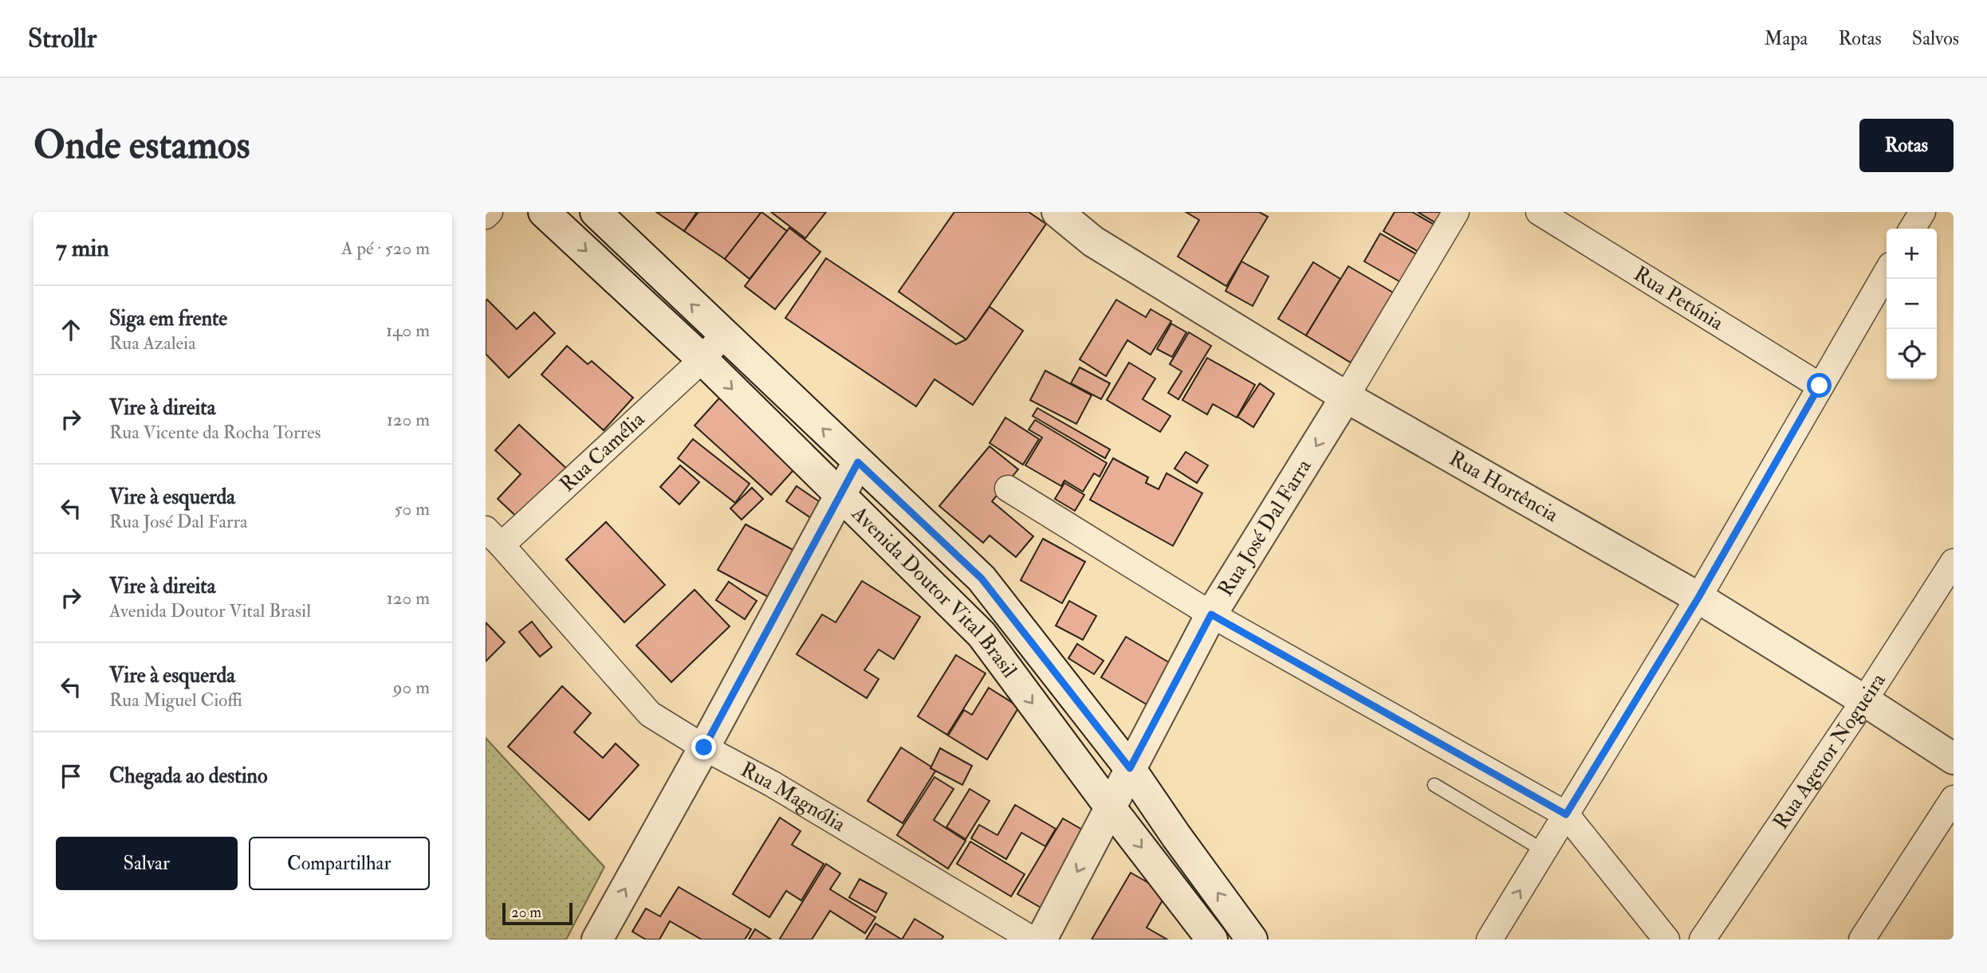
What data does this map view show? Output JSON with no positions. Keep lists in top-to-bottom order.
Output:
{
  "streets": {
    "street": [
      "Rua Petúnia",
      "Rua Camélia",
      "Rua Hortência",
      "Rua José Dal Farra",
      "Avenida Doutor Vital Brasil",
      "Rua Agenor Nogueira",
      "Rua Magnólia"
    ]
  },
  "crossings": [
    ["Rua Camélia", "Avenida Doutor Vital Brasil"],
    ["Rua Camélia", "Rua Magnólia"],
    ["Rua Hortência", "Rua José Dal Farra"],
    ["Rua Hortência", "Rua Agenor Nogueira"],
    ["Rua José Dal Farra", "Avenida Doutor Vital Brasil"]
  ],
  "one_way": ["Rua José Dal Farra"],
  "scale_bar": "20 m",
  "page": {
    "header": "Strollr",
    "nav": ["Mapa", "Rotas", "Salvos"],
    "buttons": [
      "Rotas",
      ["Salvar", "Compartilhar"]
    ],
    "title": "Onde estamos",
    "heading": ["7 min", "A pé · 520 m"],
    "map_buttons": ["+", "−"],
    "list": [
      ["Siga em frente", "Rua Azaleia", "140 m"],
      ["Vire à direita", "Rua Vicente da Rocha Torres", "120 m"],
      ["Vire à esquerda", "Rua José Dal Farra", "50 m"],
      ["Vire à direita", "Avenida Doutor Vital Brasil", "120 m"],
      ["Vire à esquerda", "Rua Miguel Cioffi", "90 m"],
      "Chegada ao destino"
    ],
    "scale": "20 m"
  }
}
